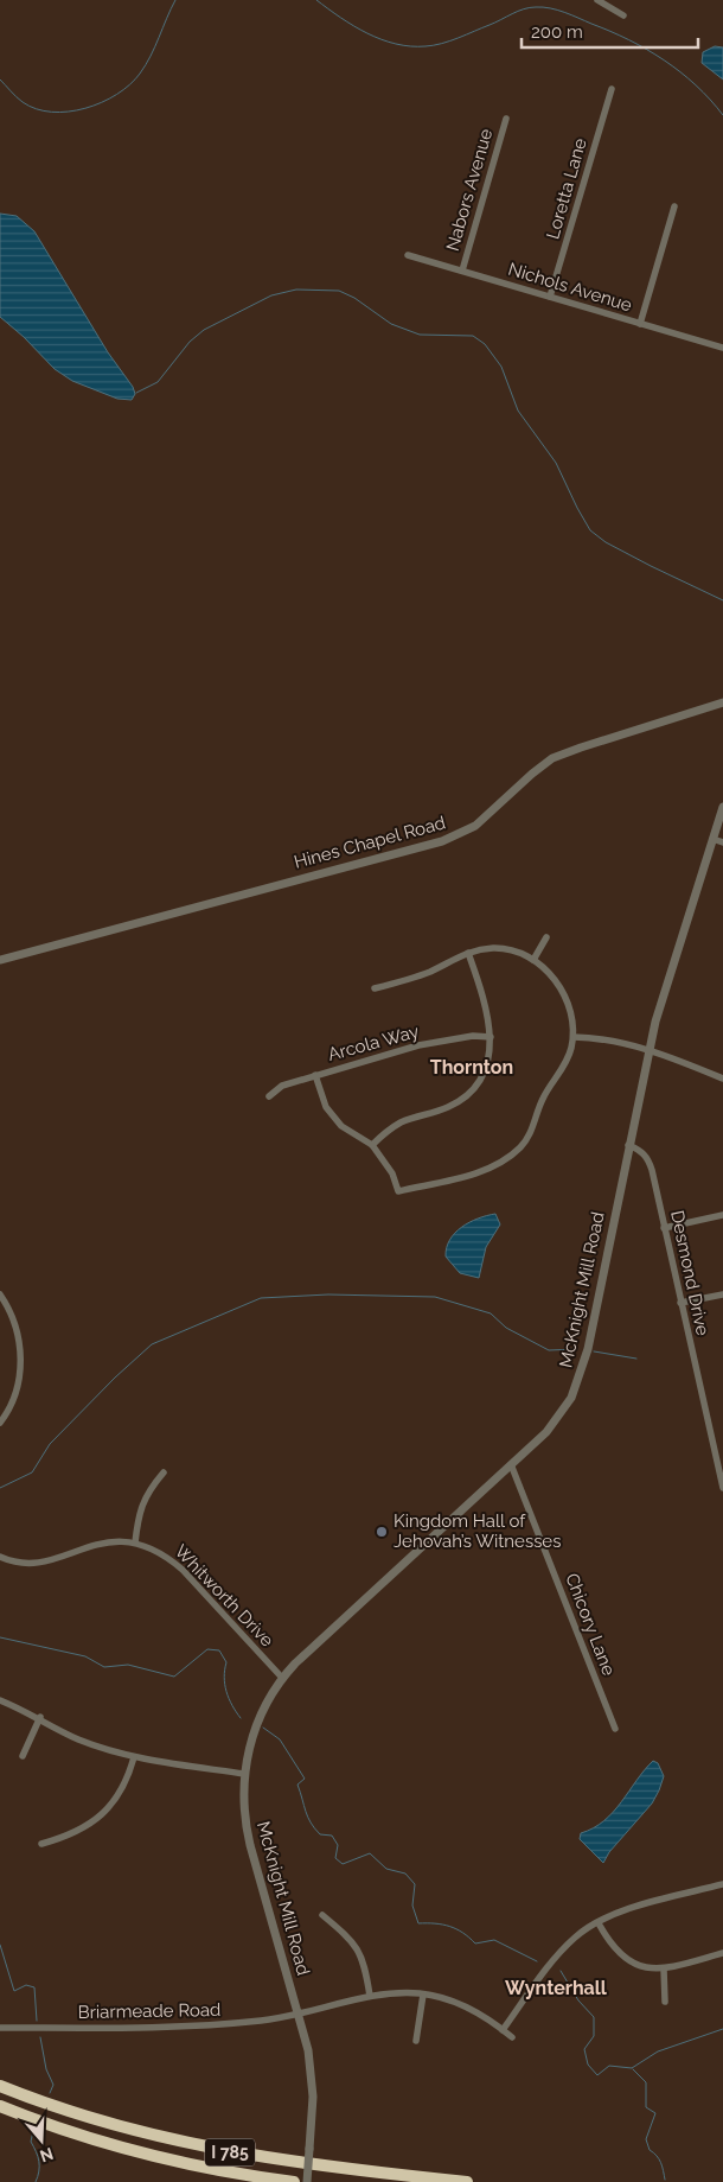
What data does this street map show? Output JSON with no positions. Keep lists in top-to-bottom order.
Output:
{
  "streets": {
    "highway": ["I 785"],
    "street": [
      "Loretta Lane",
      "Nabors Avenue",
      "Nichols Avenue",
      "Hines Chapel Road",
      "Arcola Way",
      "Desmond Drive",
      "McKnight Mill Road",
      "Whitworth Drive",
      "Chicory Lane",
      "Briarmeade Road"
    ]
  },
  "crossings": [
    ["Loretta Lane", "Nichols Avenue"],
    ["Nabors Avenue", "Nichols Avenue"],
    ["Desmond Drive", "McKnight Mill Road"],
    ["McKnight Mill Road", "Whitworth Drive"],
    ["McKnight Mill Road", "Chicory Lane"],
    ["McKnight Mill Road", "Briarmeade Road"]
  ],
  "districts": ["Thornton", "Wynterhall"],
  "places": ["Kingdom Hall of Jehovah’s Witnesses"],
  "scale_bar": "200 m",
  "north": "bottom"
}
